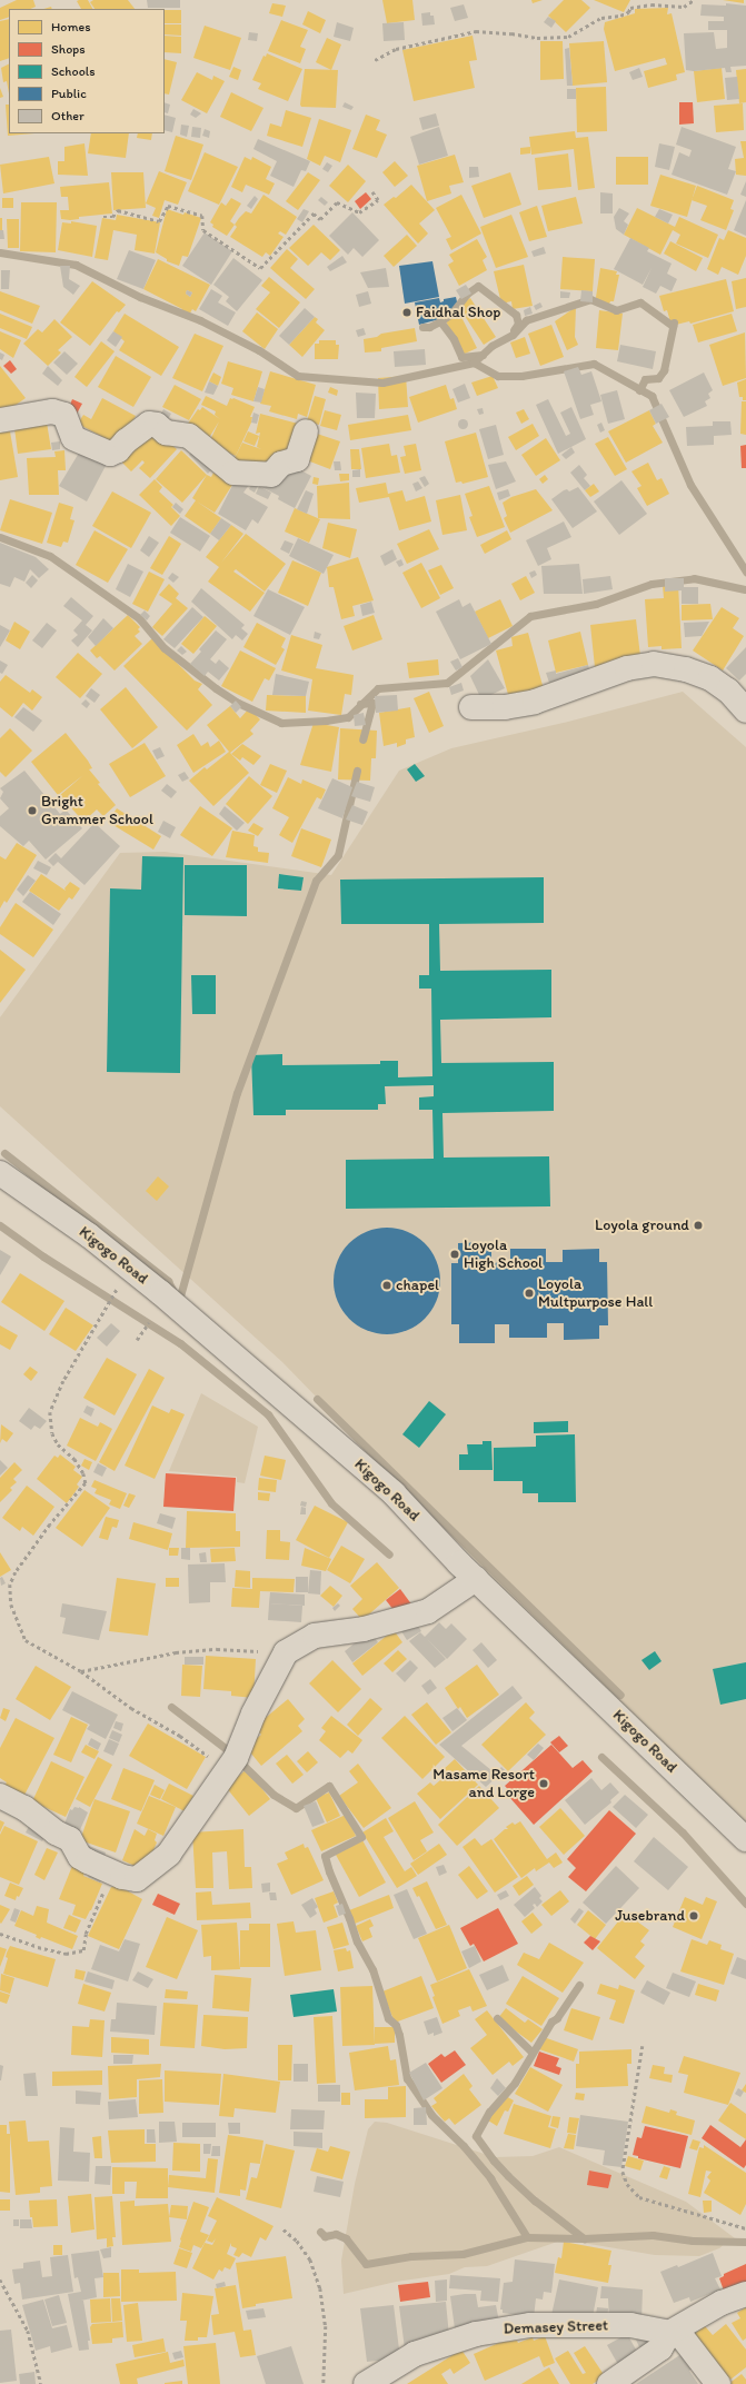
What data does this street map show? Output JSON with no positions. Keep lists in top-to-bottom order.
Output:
{
  "streets": {
    "street": ["Kigogo Road", "Demasey Street"]
  },
  "places": [
    "Faidhal Shop",
    "Bright Grammer School",
    "Loyola ground",
    "Loyola High School",
    "chapel",
    "Loyola Multpurpose Hall",
    "Masame Resort and Lorge",
    "Jusebrand"
  ],
  "legend": [
    "Homes",
    "Shops",
    "Schools",
    "Public",
    "Other"
  ]
}
